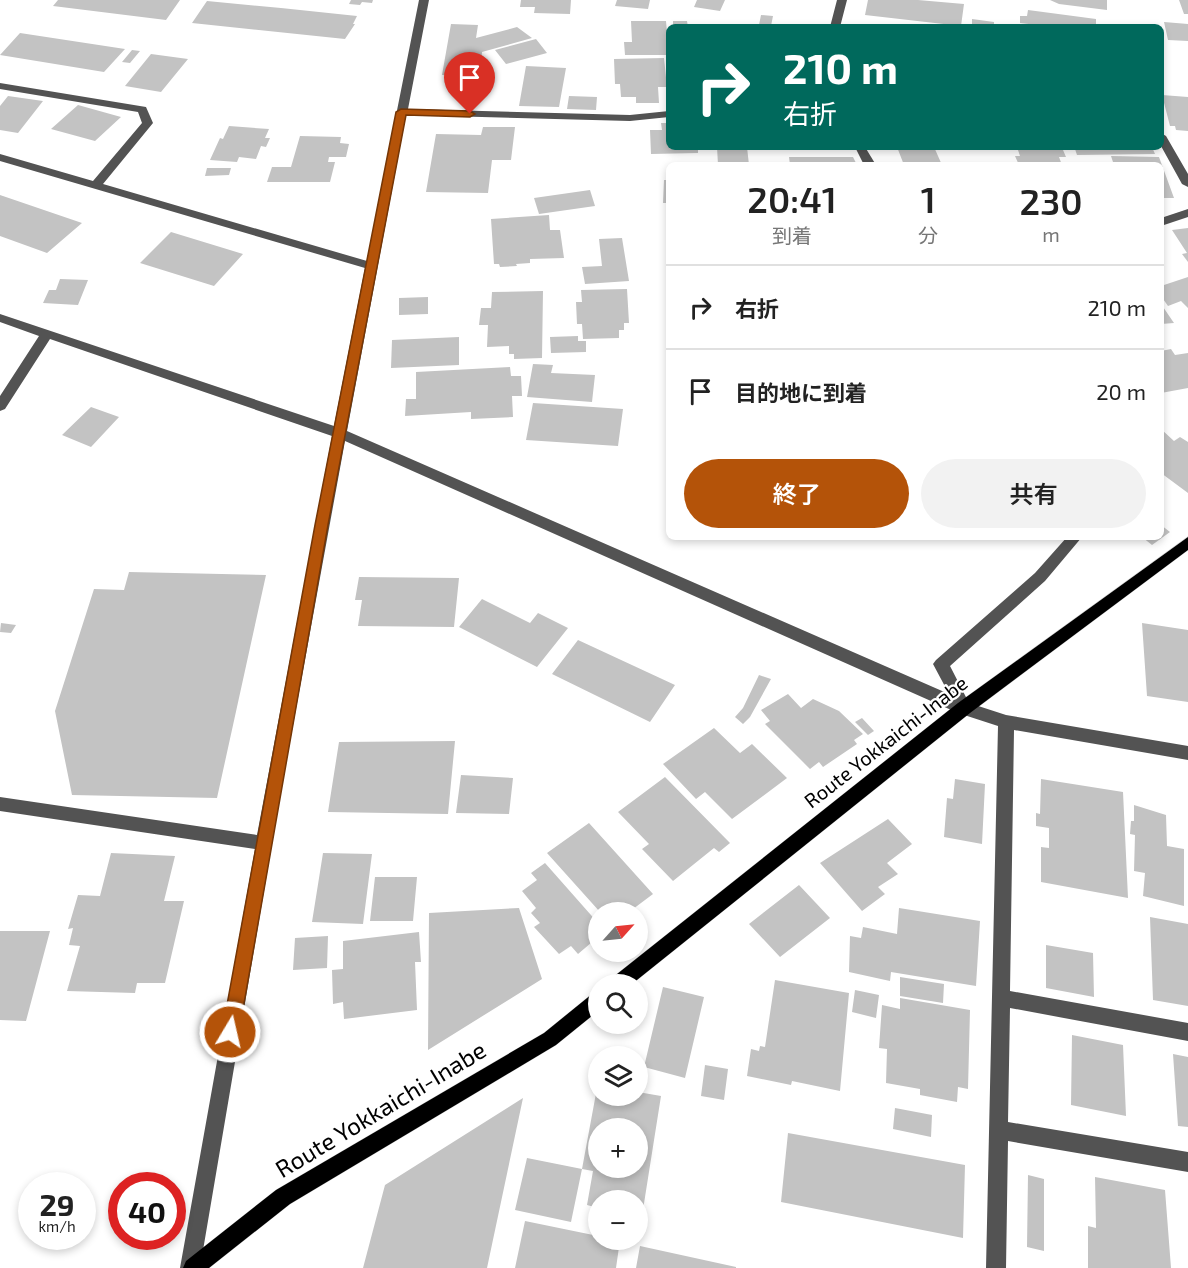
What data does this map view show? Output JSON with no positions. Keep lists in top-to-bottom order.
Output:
{
  "streets": {
    "main road": ["Route Yokkaichi-Inabe"]
  },
  "north": "top right",
  "page": {
    "turn": ["210 m", "右折"],
    "eta": [
      "20:41",
      "到着",
      "1",
      "分",
      "230",
      "m"
    ],
    "list": [
      {
        "name": "右折",
        "value": "210 m"
      },
      {
        "name": "目的地に到着",
        "value": "20 m"
      }
    ],
    "buttons": ["終了", "共有"],
    "map_buttons": ["+", "−"],
    "speed": "29 km/h",
    "limit": "40"
  }
}
